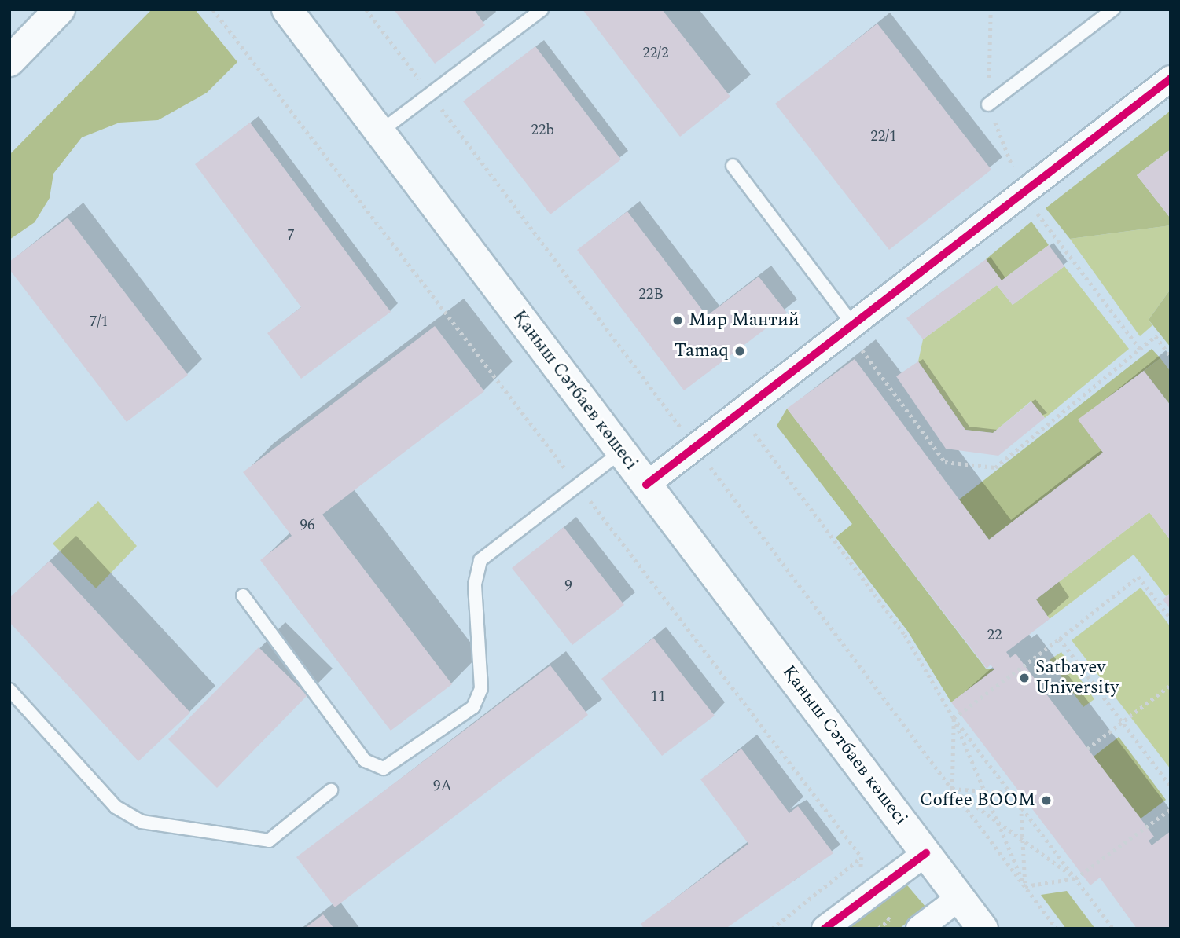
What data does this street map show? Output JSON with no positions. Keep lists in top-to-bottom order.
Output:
{
  "streets": {
    "main road": ["Қаныш Сәтбаев көшесі"]
  },
  "places": [
    "Мир Мантий",
    "Tamaq",
    "Satbayev University",
    "Coffee BOOM"
  ],
  "house_numbers": [
    "22/2",
    "22b",
    "22/1",
    "7",
    "22В",
    "7/1",
    "96",
    "9",
    "22",
    "11",
    "9А"
  ]
}
